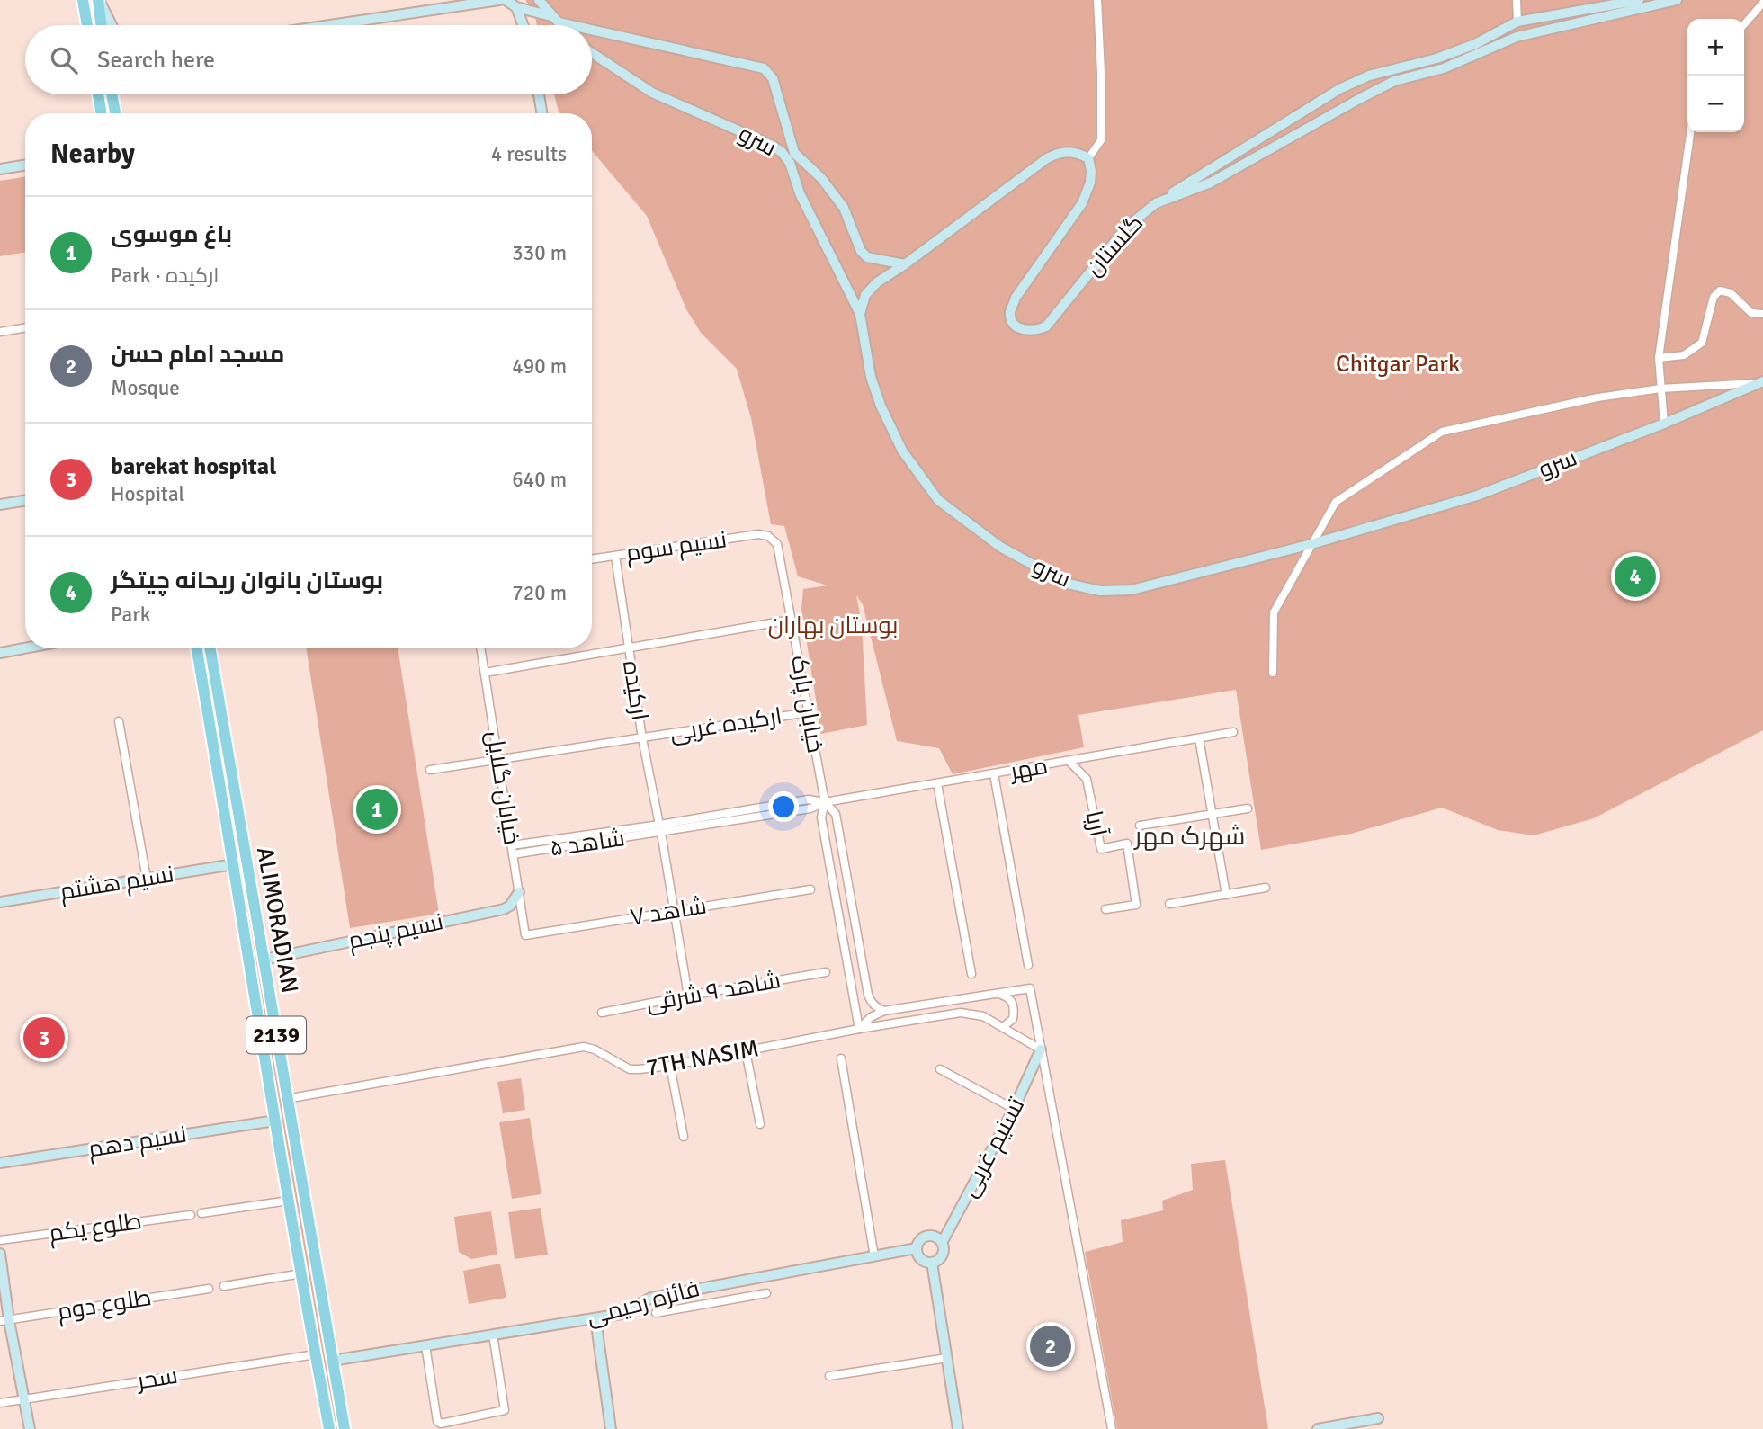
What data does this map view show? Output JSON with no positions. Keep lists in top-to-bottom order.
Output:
{
  "streets": {
    "main road": ["ALIMORADIAN", "2139"],
    "street": [
      "سرو",
      "گلستان",
      "نسیم سوم",
      "ارکیده",
      "خیابان پارک",
      "ارکیده غربی",
      "مهر",
      "خیابان گلایل",
      "آریا",
      "شاهد ۵",
      "نسیم هشتم",
      "شاهد ۷",
      "نسیم پنجم",
      "شاهد ۹ شرقی",
      "7TH NASIM",
      "نسیم دهم",
      "تسنیم غربی",
      "طلوع یکم",
      "فائزه رحیمی",
      "طلوع دوم",
      "سحر"
    ]
  },
  "crossings": [
    ["نسیم سوم", "ارکیده"],
    ["نسیم سوم", "خیابان پارک"],
    ["ارکیده", "ارکیده غربی"],
    ["ارکیده", "شاهد ۵"],
    ["خیابان پارک", "ارکیده غربی"],
    ["خیابان پارک", "مهر"],
    ["خیابان پارک", "شاهد ۵"],
    ["خیابان پارک", "7TH NASIM"],
    ["ارکیده غربی", "خیابان گلایل"],
    ["مهر", "آریا"],
    ["مهر", "شاهد ۵"],
    ["خیابان گلایل", "شاهد ۵"],
    ["خیابان گلایل", "شاهد ۷"],
    ["خیابان گلایل", "نسیم پنجم"],
    ["نسیم هشتم", "ALIMORADIAN"],
    ["ALIMORADIAN", "نسیم پنجم"],
    ["ALIMORADIAN", "7TH NASIM"],
    ["ALIMORADIAN", "نسیم دهم"],
    ["ALIMORADIAN", "فائزه رحیمی"],
    ["ALIMORADIAN", "سحر"],
    ["7TH NASIM", "تسنیم غربی"],
    ["تسنیم غربی", "فائزه رحیمی"]
  ],
  "districts": ["شهرک مهر"],
  "parks": ["Chitgar Park", "بوستان بهاران"],
  "page": {
    "map_buttons": ["+", "−"],
    "search": "Search here",
    "heading": ["Nearby", "4 results"],
    "list": [
      {
        "mark": "1",
        "name": "باغ موسوی",
        "note": "Park · ارکیده",
        "value": "330 m"
      },
      {
        "mark": "2",
        "name": "مسجد امام حسن",
        "note": "Mosque",
        "value": "490 m"
      },
      {
        "mark": "3",
        "name": "barekat hospital",
        "note": "Hospital",
        "value": "640 m"
      },
      {
        "mark": "4",
        "name": "بوستان بانوان ریحانه چیتگر",
        "note": "Park",
        "value": "720 m"
      }
    ],
    "pins": [
      "4",
      "1",
      "3",
      "2"
    ]
  }
}
